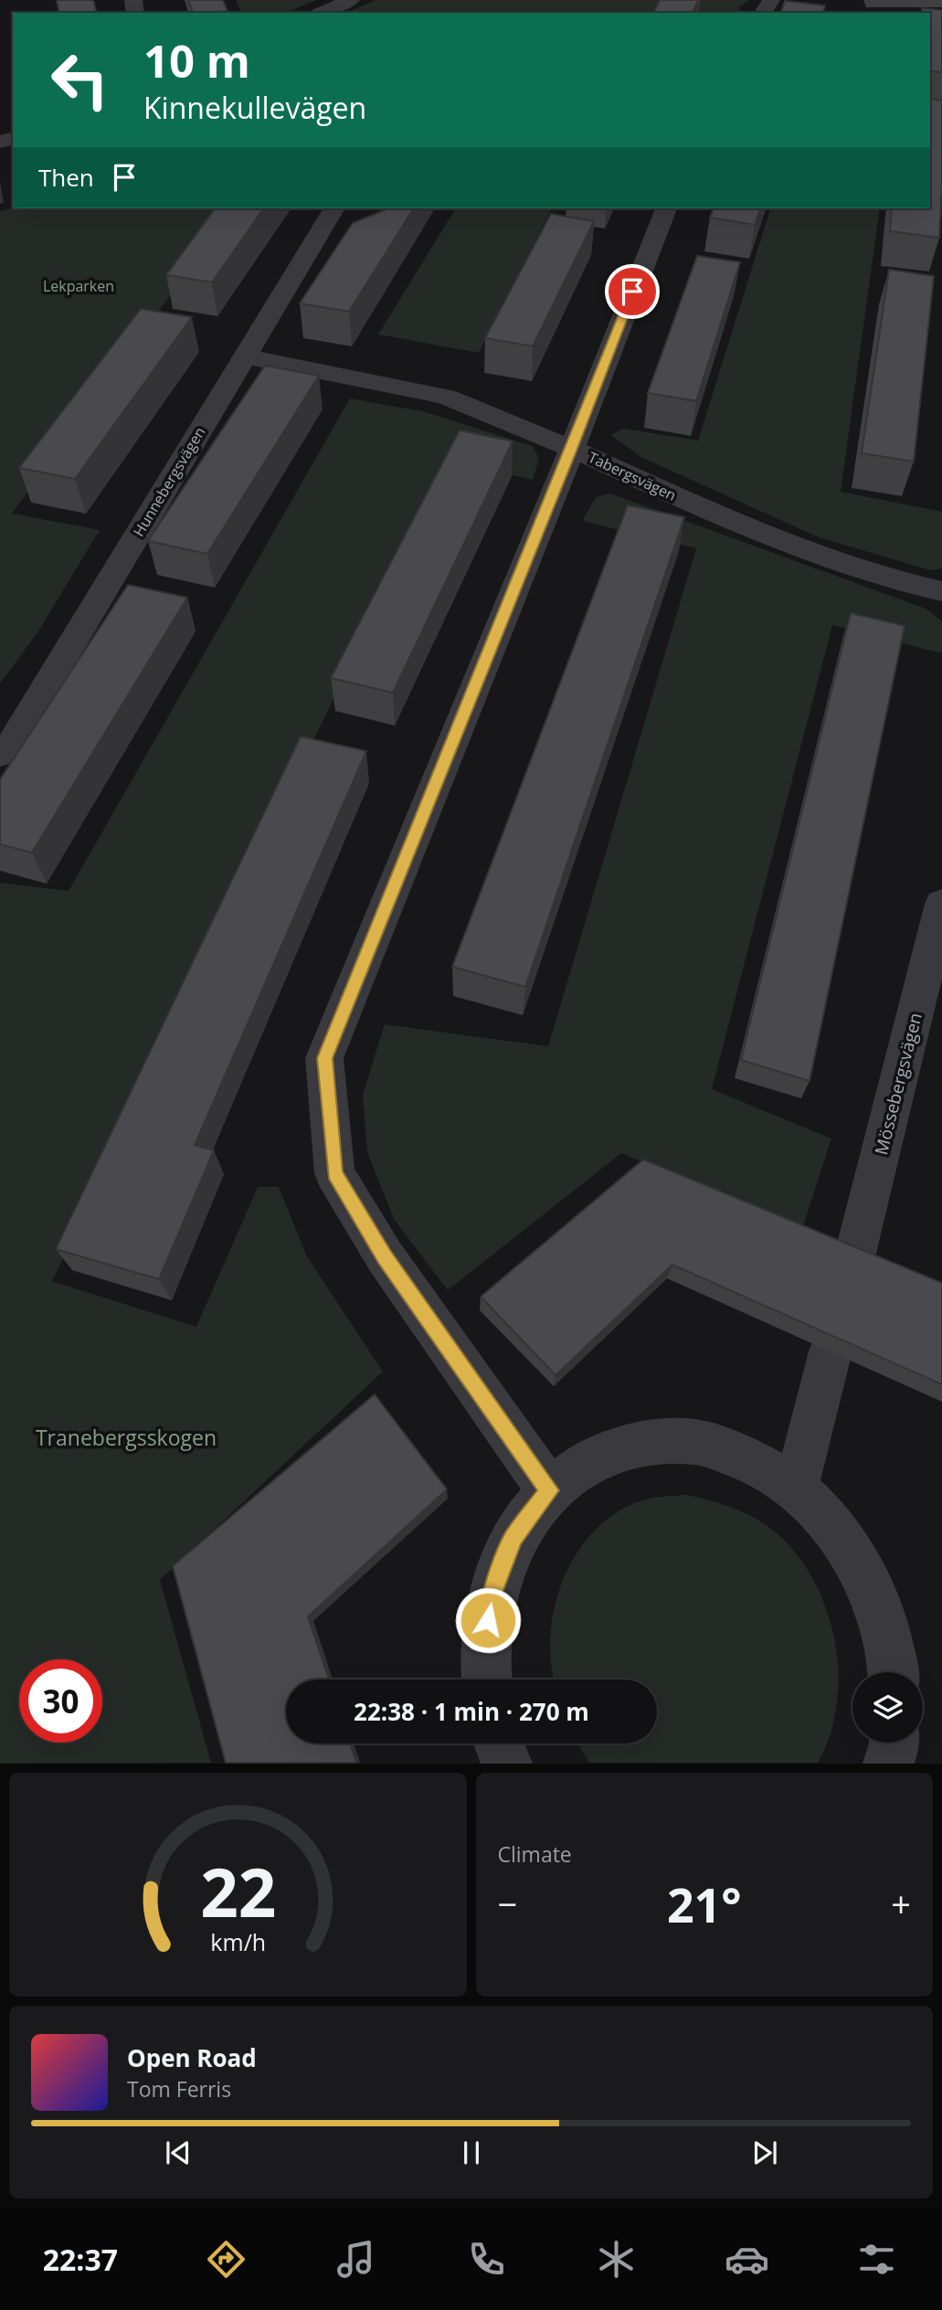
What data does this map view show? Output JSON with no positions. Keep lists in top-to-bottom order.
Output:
{
  "streets": {
    "street": ["Tabergsvägen", "Hunnebergsvägen", "Mössebergsvägen"]
  },
  "crossings": [
    ["Tabergsvägen", "Hunnebergsvägen"]
  ],
  "parks": ["Lekparken", "Tranebergsskogen"],
  "page": {
    "turn": ["10 m", "Kinnekullevägen"],
    "then": "Then",
    "limit": "30",
    "trip": "22:38 · 1 min · 270 m",
    "tile": "Climate",
    "heat": ["−", "21°", "+"],
    "song": ["Open Road", "Tom Ferris"],
    "tabs": "22:37",
    "gauge": ["22", "km/h"]
  }
}
